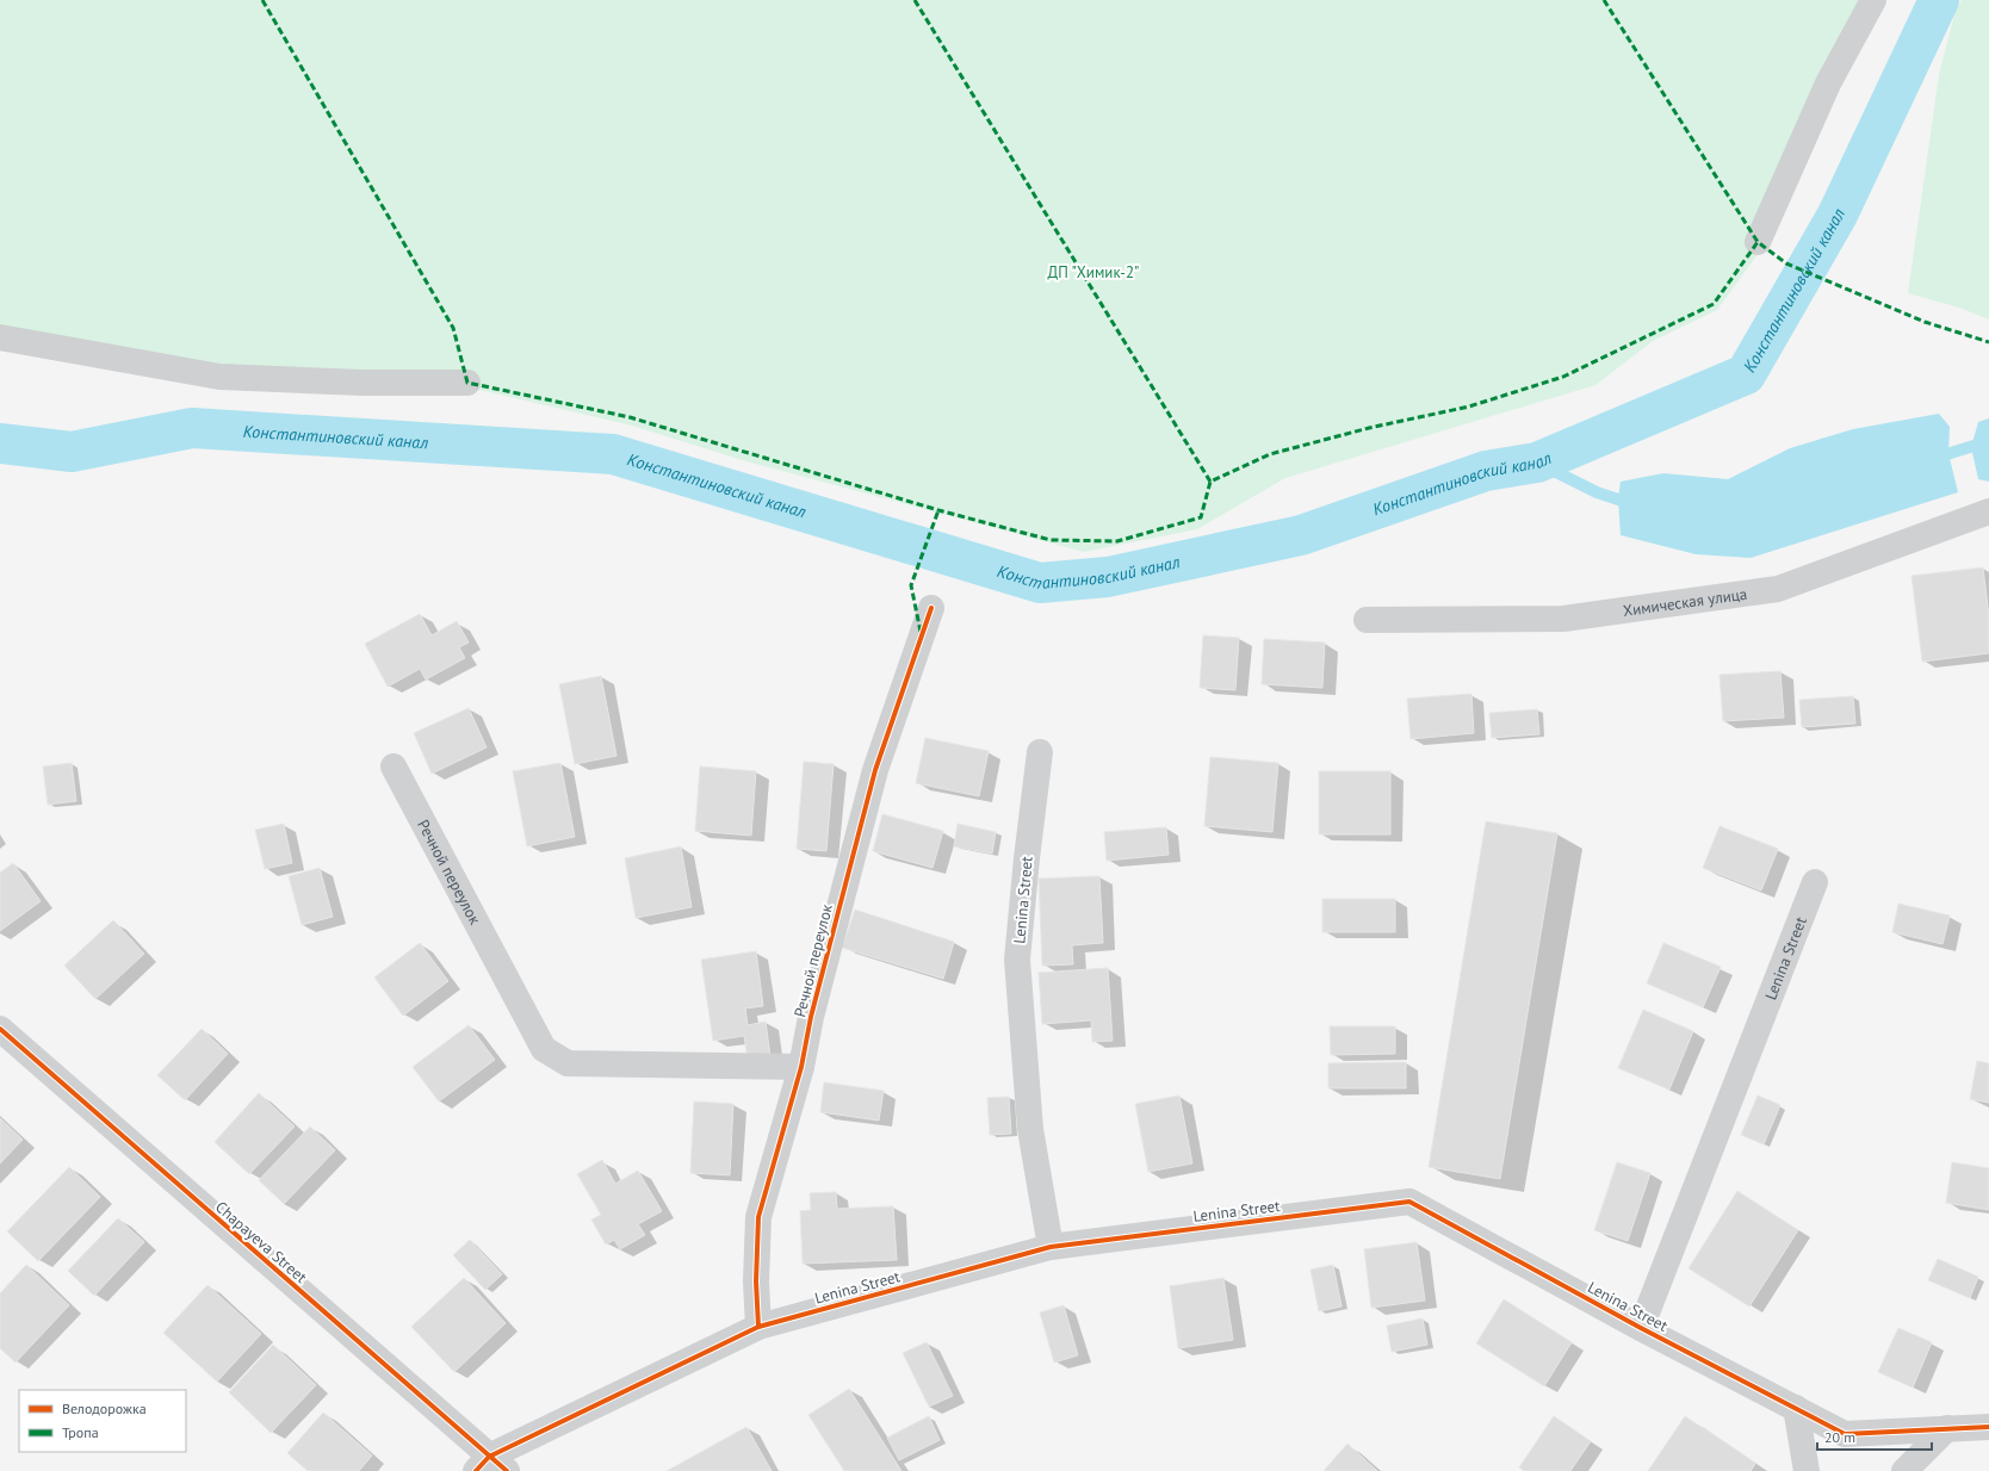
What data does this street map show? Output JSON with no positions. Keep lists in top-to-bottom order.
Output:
{
  "streets": {
    "street": [
      "Химическая улица",
      "Речной переулок",
      "Lenina Street",
      "Chapayeva Street"
    ]
  },
  "crossings": [
    ["Речной переулок", "Lenina Street"],
    ["Lenina Street", "Chapayeva Street"]
  ],
  "water": ["Константиновский канал"],
  "parks": ["ДП \"Химик-2\""],
  "legend": ["Велодорожка", "Тропа"],
  "scale_bar": "20 m"
}
